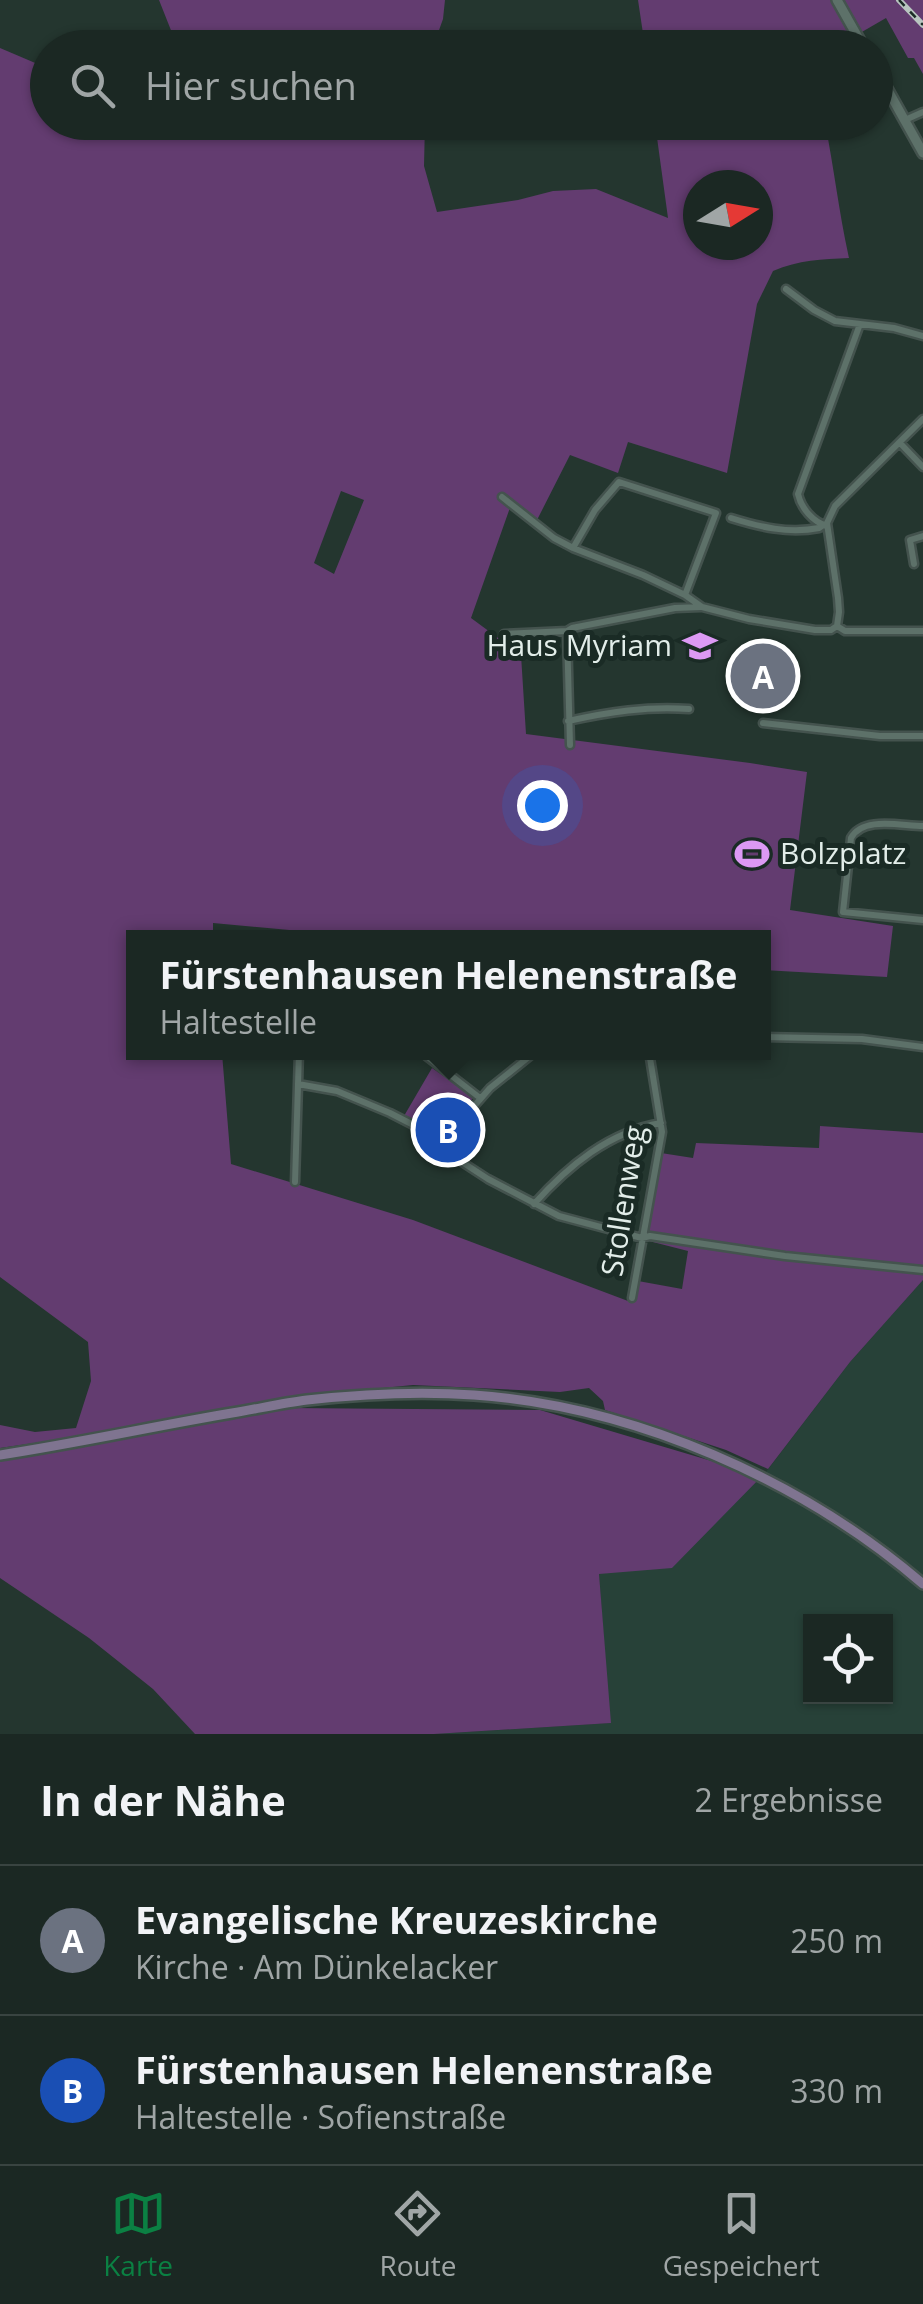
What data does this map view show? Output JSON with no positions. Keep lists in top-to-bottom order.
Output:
{
  "streets": {
    "street": ["Stollenweg"]
  },
  "places": {
    "school or university": ["Haus Myriam"],
    "sports": ["Bolzplatz"]
  },
  "north": "right",
  "page": {
    "search": "Hier suchen",
    "pins": ["A", "B"],
    "popup": ["Fürstenhausen Helenenstraße", "Haltestelle"],
    "heading": ["In der Nähe", "2 Ergebnisse"],
    "list": [
      {
        "mark": "A",
        "name": "Evangelische Kreuzeskirche",
        "note": "Kirche · Am Dünkelacker",
        "value": "250 m"
      },
      {
        "mark": "B",
        "name": "Fürstenhausen Helenenstraße",
        "note": "Haltestelle · Sofienstraße",
        "value": "330 m"
      }
    ],
    "nav": ["Karte", "Route", "Gespeichert"]
  }
}
